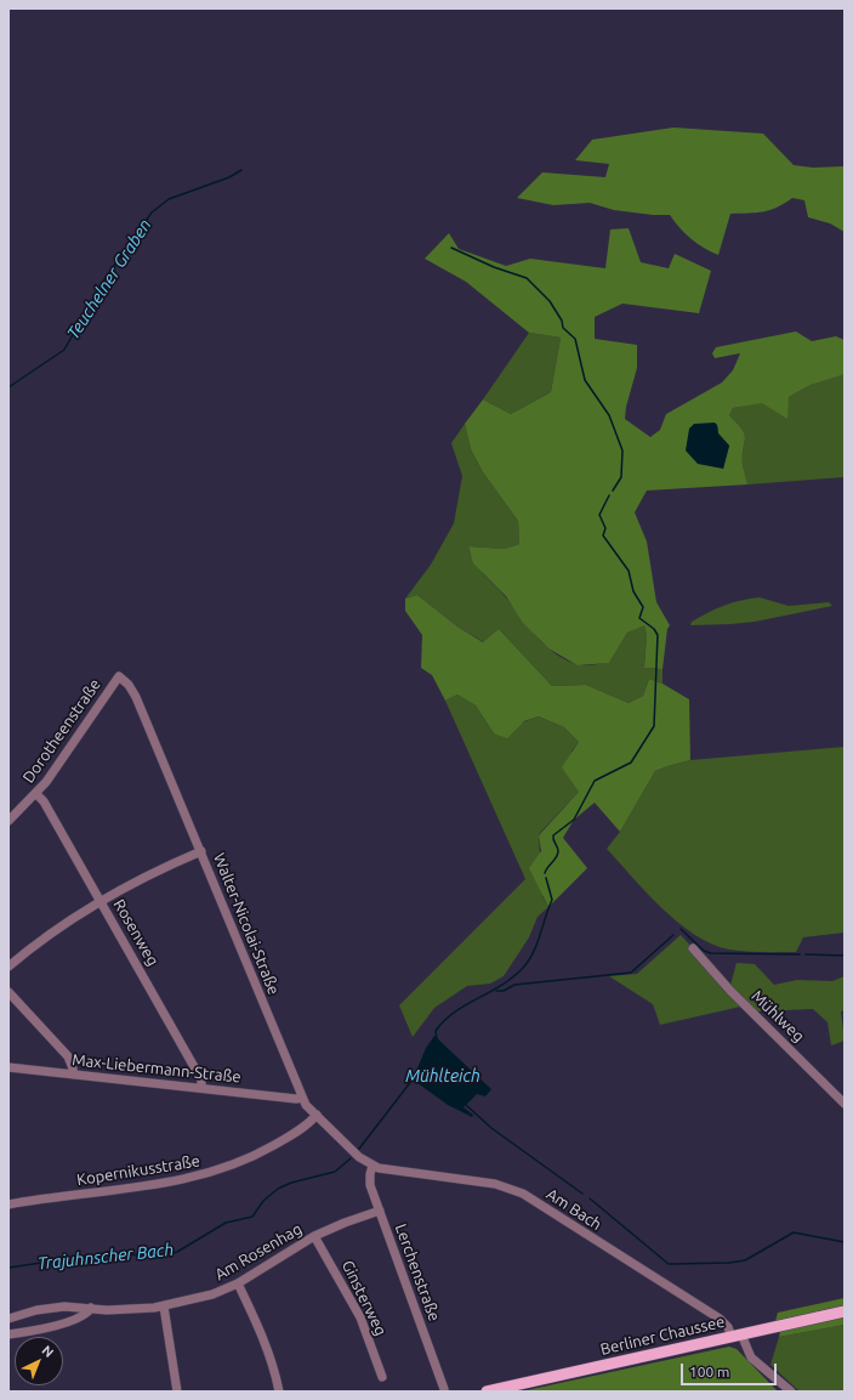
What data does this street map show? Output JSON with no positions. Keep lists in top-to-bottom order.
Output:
{
  "streets": {
    "main road": ["Berliner Chaussee"],
    "street": [
      "Dorotheenstraße",
      "Walter-Nicolai-Straße",
      "Rosenweg",
      "Mühlweg",
      "Max-Liebermann-Straße",
      "Kopernikusstraße",
      "Am Bach",
      "Am Rosenhag",
      "Lerchenstraße",
      "Ginsterweg"
    ]
  },
  "crossings": [
    ["Dorotheenstraße", "Walter-Nicolai-Straße"],
    ["Dorotheenstraße", "Rosenweg"],
    ["Walter-Nicolai-Straße", "Max-Liebermann-Straße"],
    ["Walter-Nicolai-Straße", "Kopernikusstraße"],
    ["Walter-Nicolai-Straße", "Am Bach"],
    ["Walter-Nicolai-Straße", "Lerchenstraße"],
    ["Rosenweg", "Max-Liebermann-Straße"],
    ["Am Bach", "Lerchenstraße"],
    ["Am Bach", "Berliner Chaussee"],
    ["Am Rosenhag", "Lerchenstraße"],
    ["Am Rosenhag", "Ginsterweg"]
  ],
  "water": ["Teuchelner Graben", "Mühlteich", "Trajuhnscher Bach"],
  "scale_bar": "100 m",
  "north": "top right"
}
